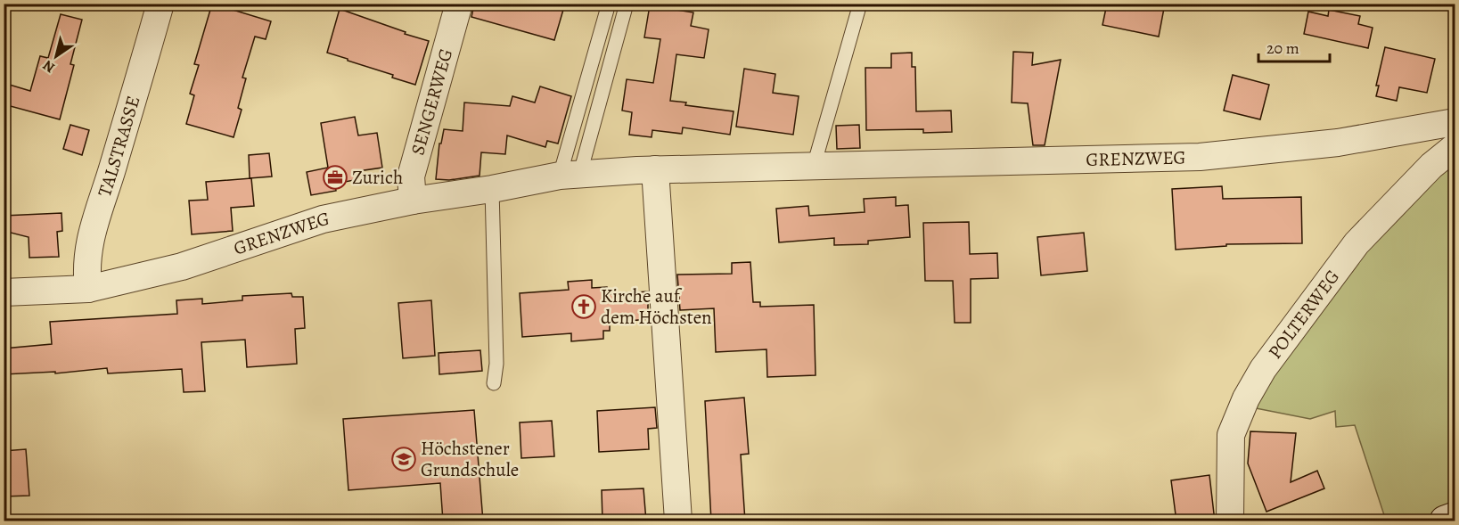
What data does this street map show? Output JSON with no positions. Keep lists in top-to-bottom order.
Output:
{
  "streets": {
    "street": [
      "SENGERWEG",
      "TALSTRASSE",
      "GRENZWEG",
      "POLTERWEG"
    ]
  },
  "crossings": [
    ["SENGERWEG", "GRENZWEG"],
    ["TALSTRASSE", "GRENZWEG"]
  ],
  "places": {
    "office": ["Zurich"],
    "church": ["Kirche auf dem Höchsten"],
    "school or university": ["Höchstener Grundschule"]
  },
  "scale_bar": "20 m",
  "north": "bottom left"
}
